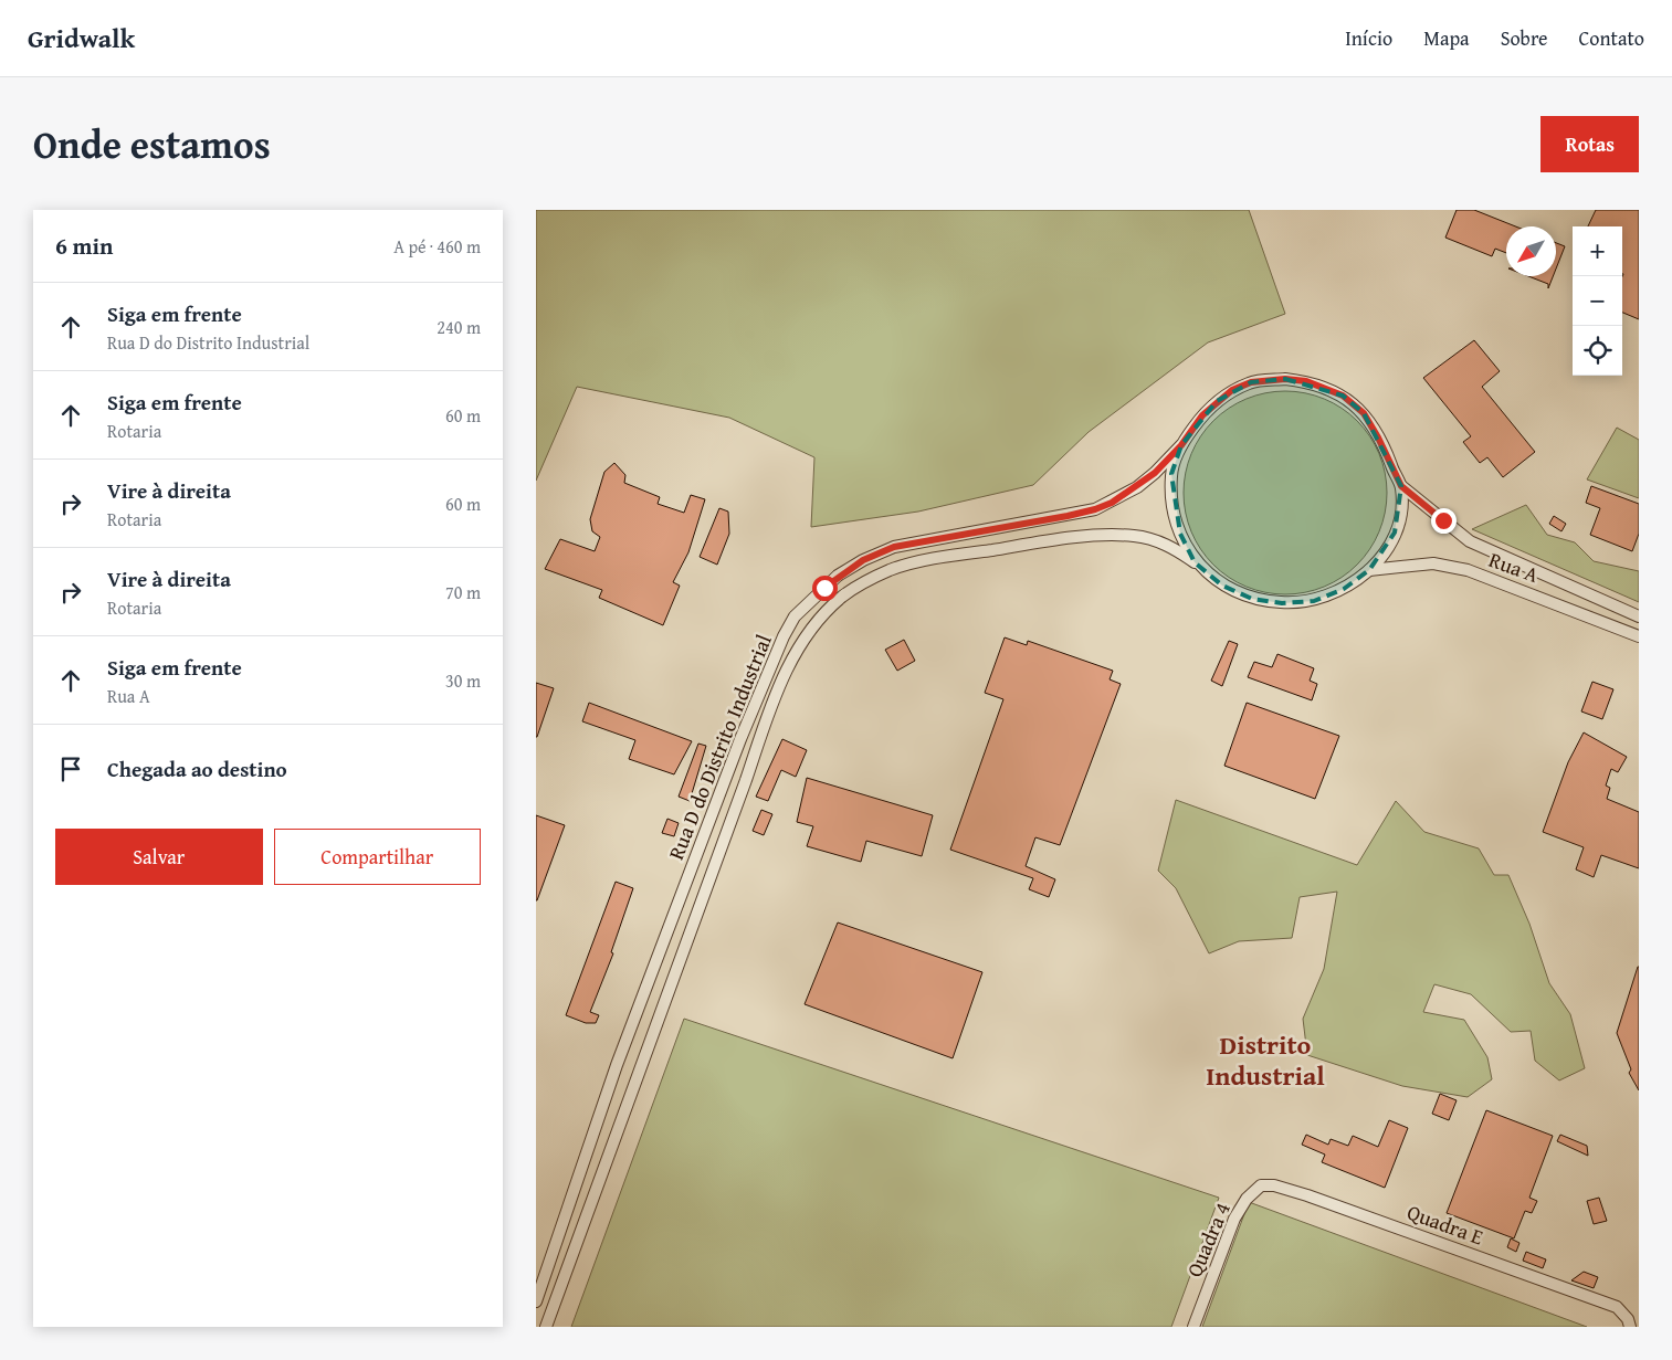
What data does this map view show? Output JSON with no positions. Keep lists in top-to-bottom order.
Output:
{
  "streets": {
    "street": [
      "Rua A",
      "Rua D do Distrito Industrial",
      "Quadra E",
      "Quadra 4"
    ]
  },
  "crossings": [
    ["Rua A", "Rua D do Distrito Industrial"],
    ["Quadra E", "Quadra 4"]
  ],
  "districts": ["Distrito Industrial"],
  "north": "bottom left",
  "page": {
    "header": "Gridwalk",
    "nav": [
      "Início",
      "Mapa",
      "Sobre",
      "Contato"
    ],
    "title": "Onde estamos",
    "buttons": [
      "Rotas",
      ["Salvar", "Compartilhar"]
    ],
    "heading": ["6 min", "A pé · 460 m"],
    "map_buttons": ["+", "−"],
    "list": [
      ["Siga em frente", "Rua D do Distrito Industrial", "240 m"],
      ["Siga em frente", "Rotaria", "60 m"],
      ["Vire à direita", "Rotaria", "60 m"],
      ["Vire à direita", "Rotaria", "70 m"],
      ["Siga em frente", "Rua A", "30 m"],
      "Chegada ao destino"
    ]
  }
}
